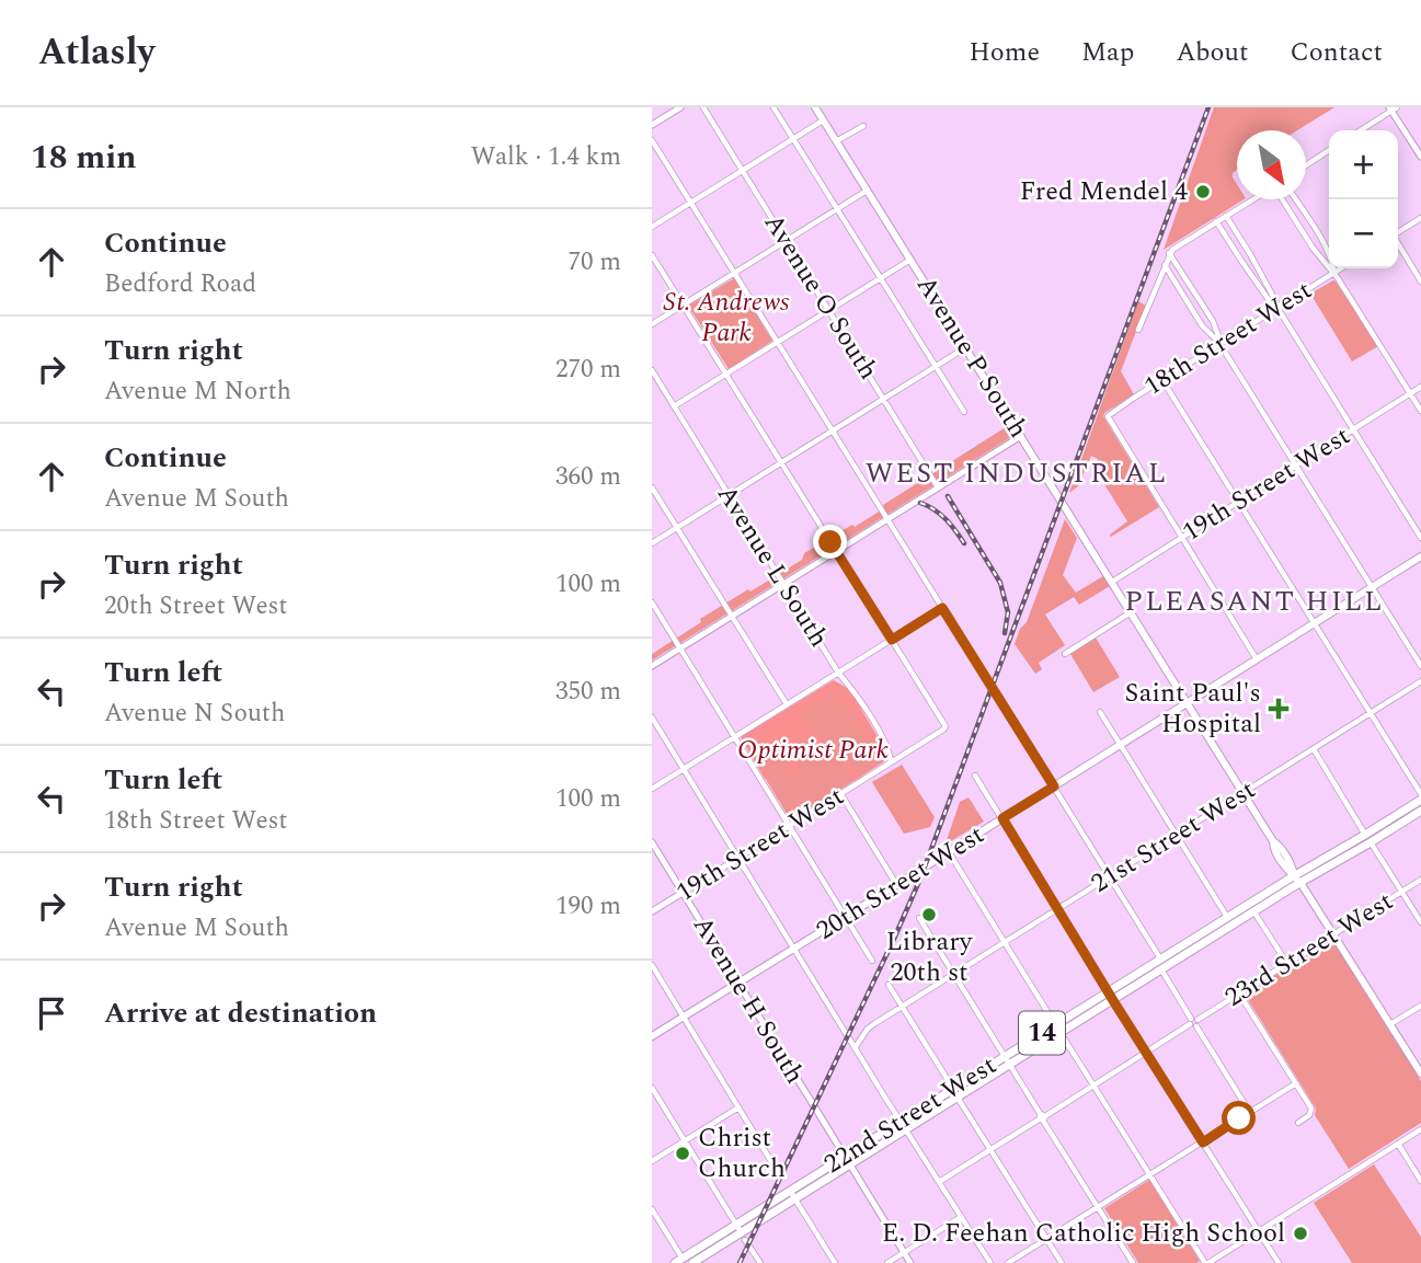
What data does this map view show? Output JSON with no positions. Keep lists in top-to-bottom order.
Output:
{
  "streets": {
    "main road": [
      "Avenue P South",
      "20th Street West",
      "14",
      "22nd Street West"
    ],
    "street": [
      "Avenue O South",
      "18th Street West",
      "19th Street West",
      "Avenue L South",
      "21st Street West",
      "23rd Street West",
      "Avenue H South"
    ]
  },
  "crossings": [
    ["18th Street West", "19th Street West"],
    ["Avenue P South", "19th Street West"],
    ["Avenue P South", "21st Street West"],
    ["Avenue P South", "20th Street West"],
    ["Avenue P South", "23rd Street West"],
    ["Avenue P South", "22nd Street West"],
    ["19th Street West", "Avenue L South"],
    ["19th Street West", "Avenue H South"],
    ["20th Street West", "Avenue H South"],
    ["Avenue H South", "22nd Street West"]
  ],
  "districts": ["WEST INDUSTRIAL", "PLEASANT HILL"],
  "parks": ["St. Andrews Park", "Optimist Park"],
  "places": {
    "other": [
      "Fred Mendel 4",
      "Library 20th st",
      "Christ Church",
      "E. D. Feehan Catholic High School"
    ],
    "health": ["Saint Paul's Hospital"]
  },
  "north": "bottom right",
  "page": {
    "header": "Atlasly",
    "nav": [
      "Home",
      "Map",
      "About",
      "Contact"
    ],
    "heading": ["18 min", "Walk · 1.4 km"],
    "map_buttons": ["+", "−"],
    "list": [
      ["Continue", "Bedford Road", "70 m"],
      ["Turn right", "Avenue M North", "270 m"],
      ["Continue", "Avenue M South", "360 m"],
      ["Turn right", "20th Street West", "100 m"],
      ["Turn left", "Avenue N South", "350 m"],
      ["Turn left", "18th Street West", "100 m"],
      ["Turn right", "Avenue M South", "190 m"],
      "Arrive at destination"
    ]
  }
}
